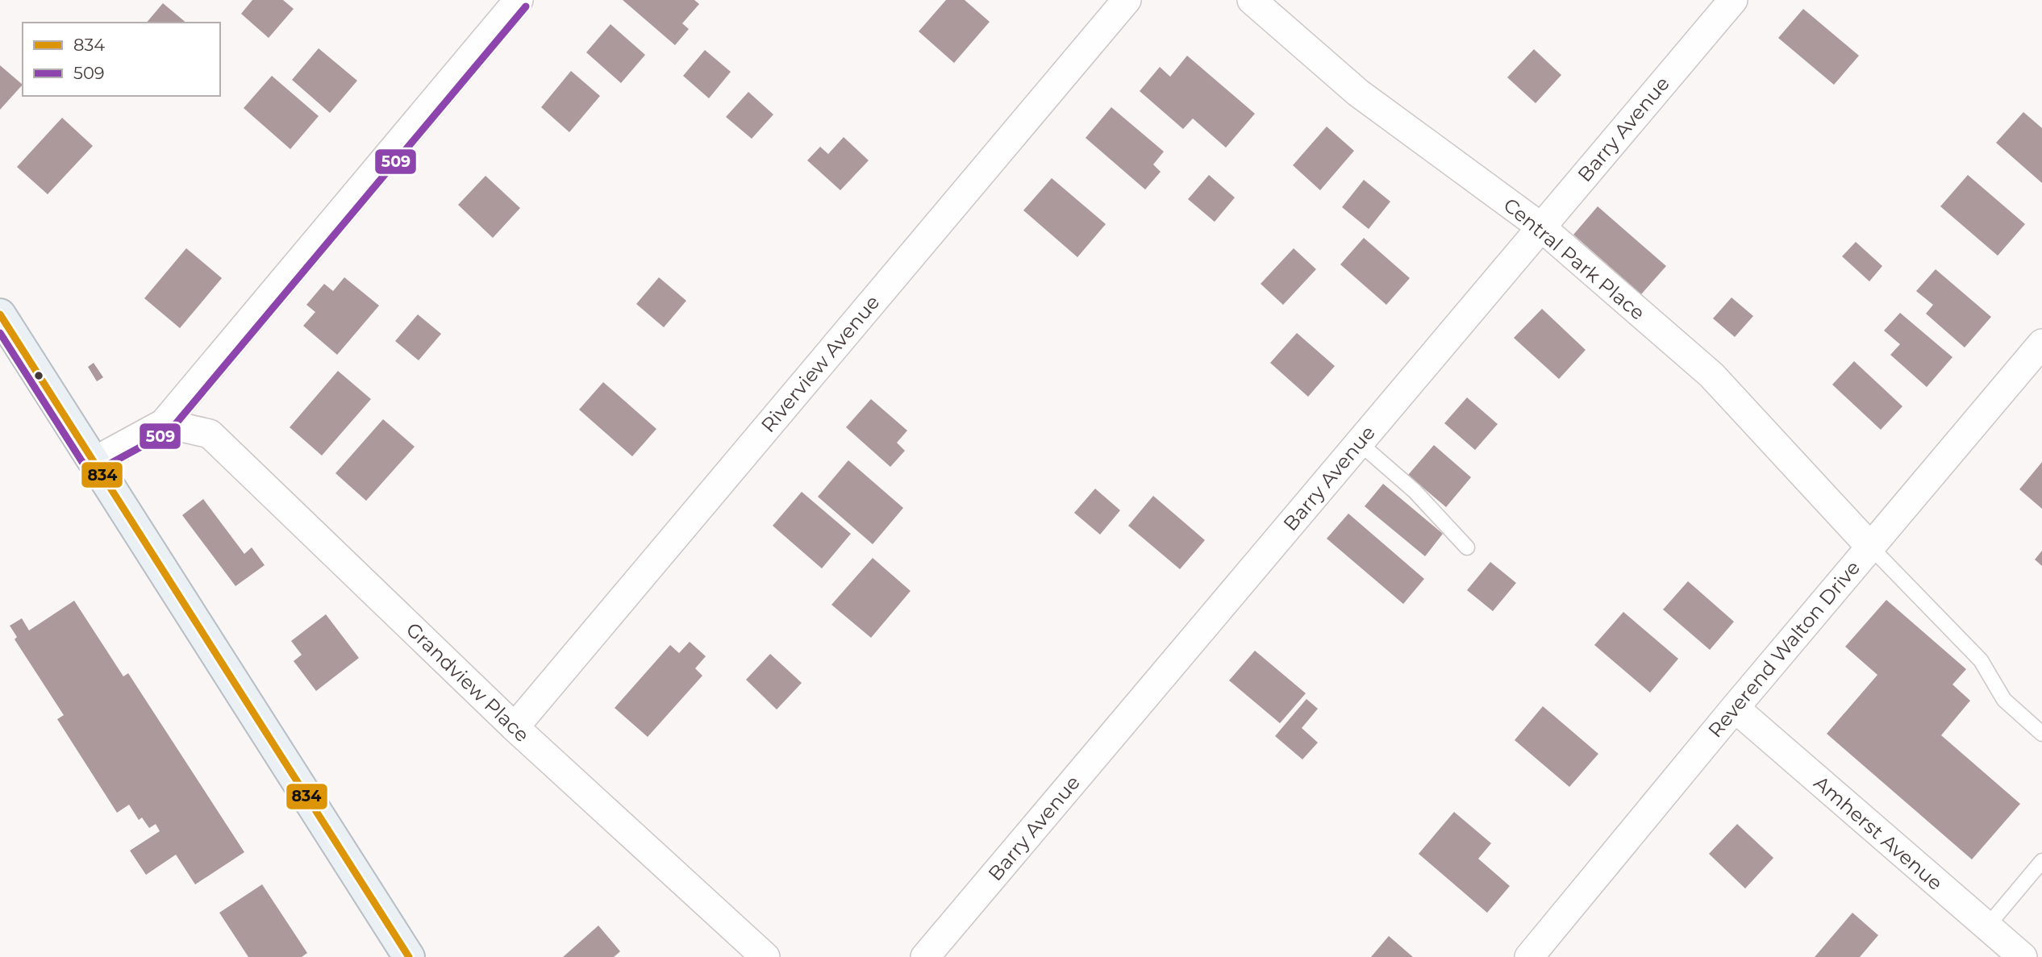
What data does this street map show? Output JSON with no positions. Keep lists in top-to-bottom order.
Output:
{
  "streets": {
    "street": [
      "Barry Avenue",
      "Central Park Place",
      "Riverview Avenue",
      "Reverend Walton Drive",
      "Grandview Place",
      "Amherst Avenue"
    ]
  },
  "crossings": [
    ["Barry Avenue", "Central Park Place"],
    ["Central Park Place", "Reverend Walton Drive"],
    ["Riverview Avenue", "Grandview Place"],
    ["Reverend Walton Drive", "Amherst Avenue"]
  ],
  "lines": ["transit line 509", "transit line 834"],
  "legend": ["834", "509"]
}
